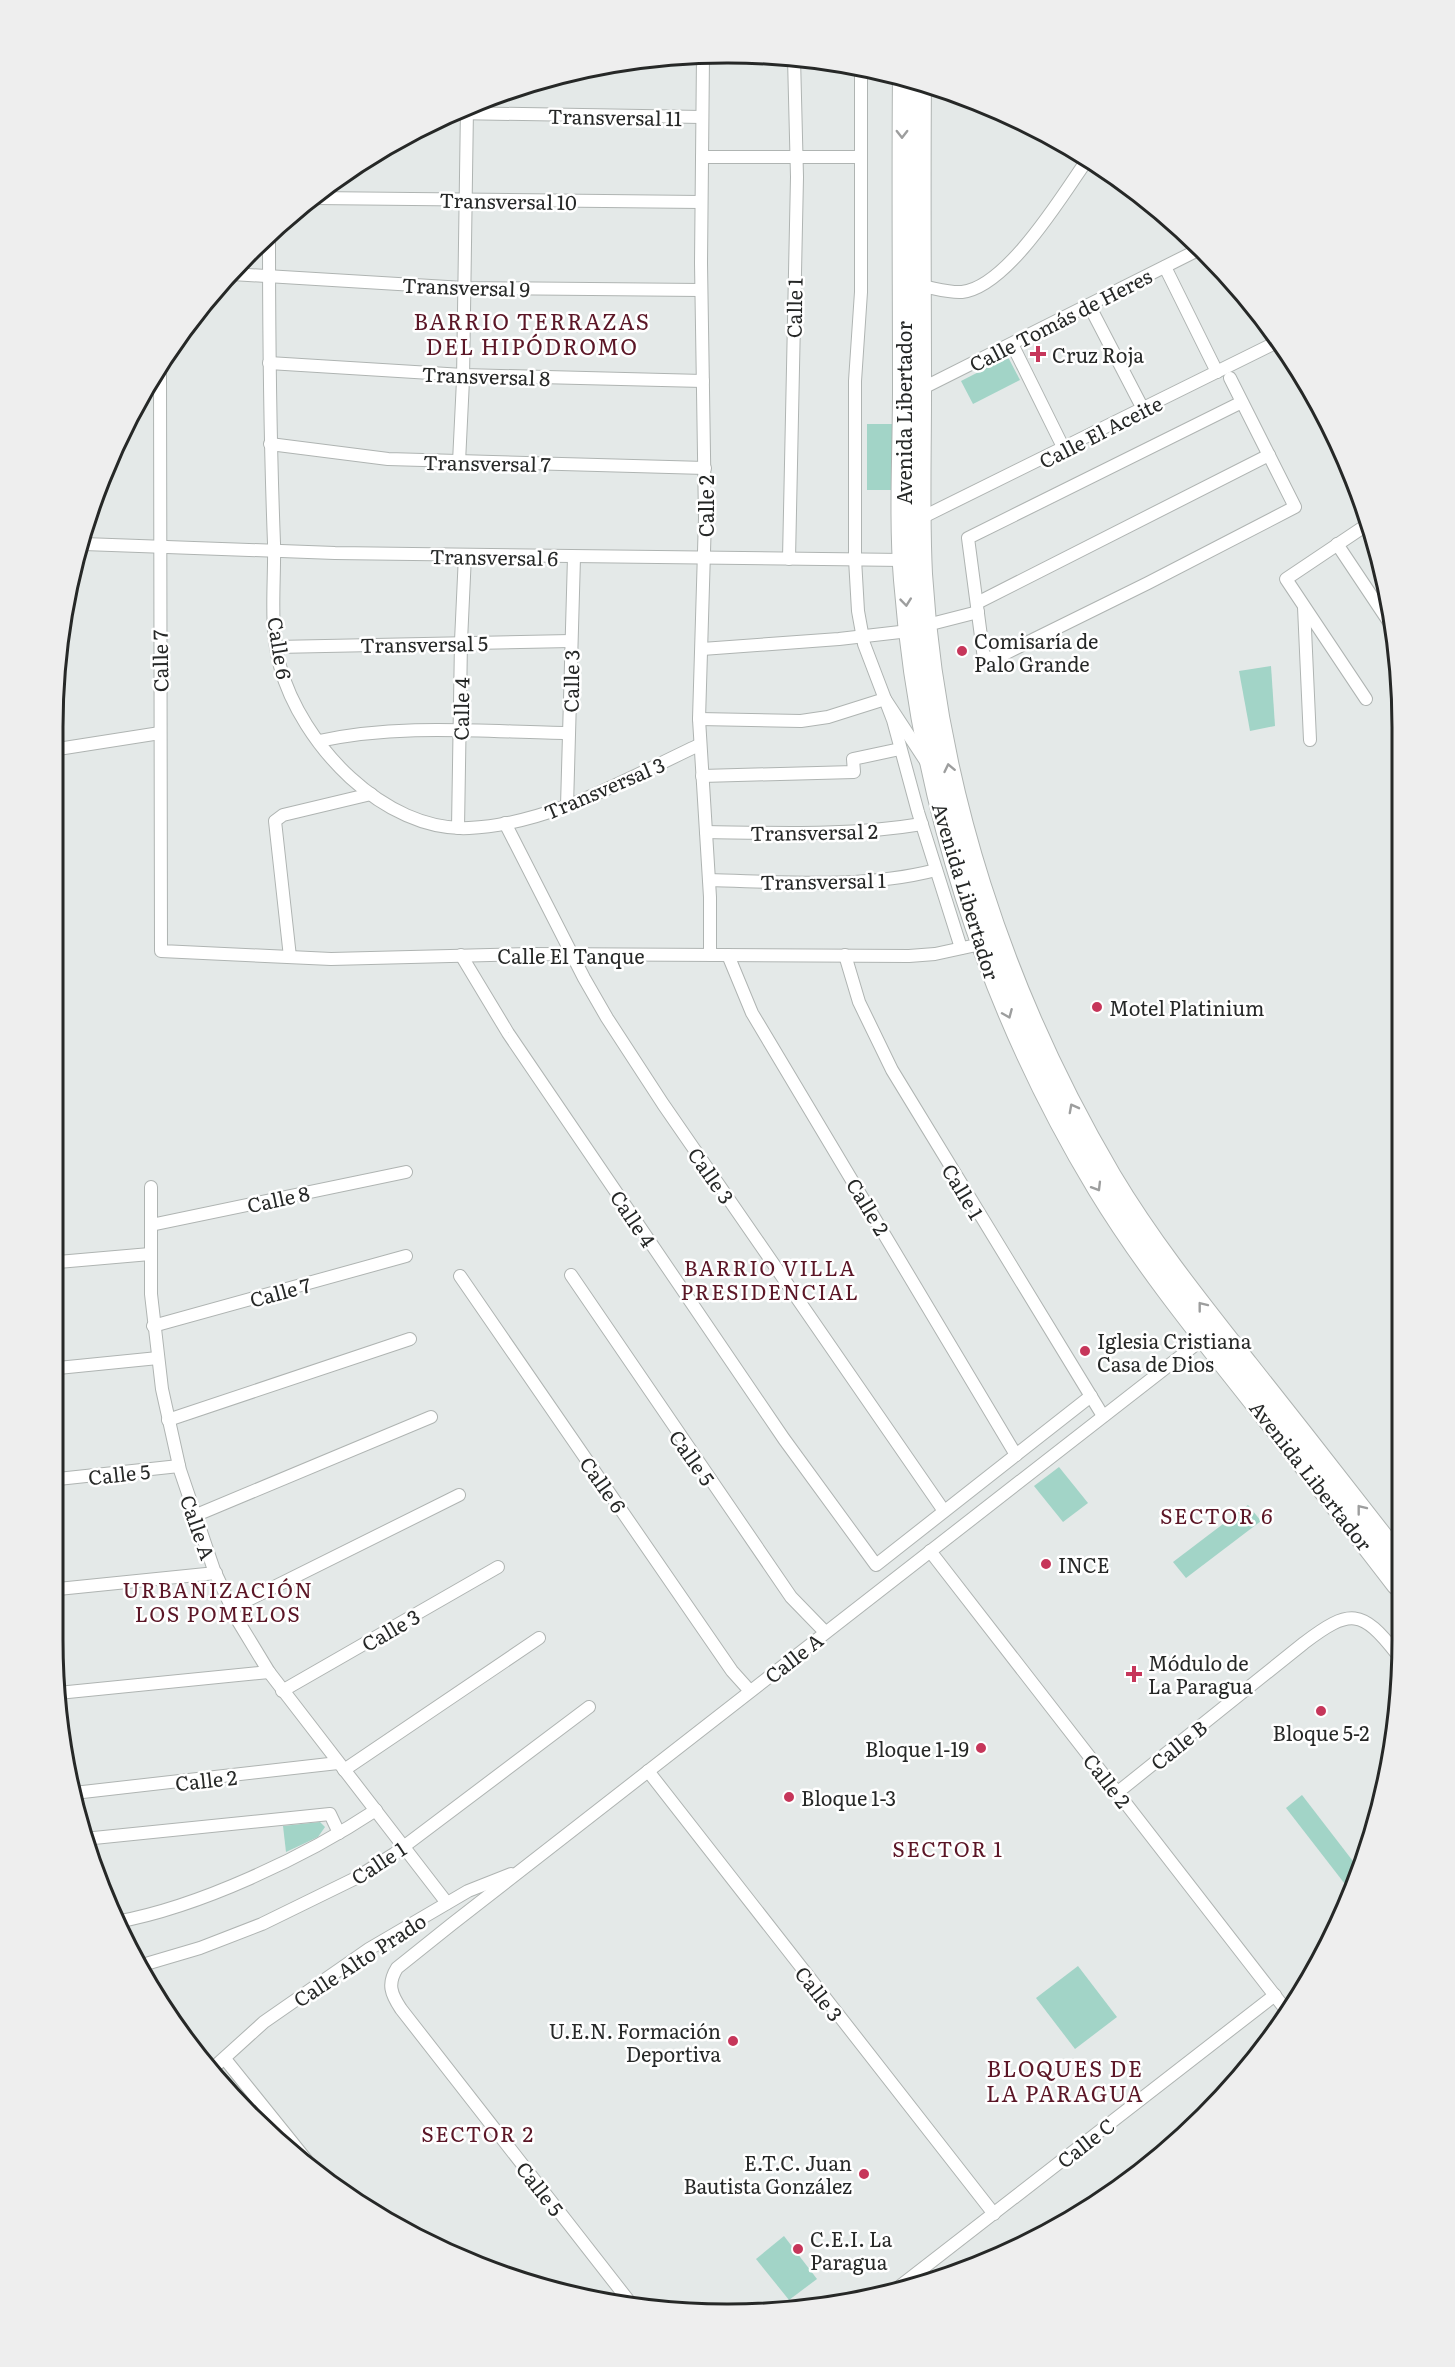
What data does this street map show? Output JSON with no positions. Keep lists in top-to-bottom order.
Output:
{
  "streets": {
    "main road": ["Avenida Libertador"],
    "street": [
      "Transversal 11",
      "Transversal 10",
      "Transversal 9",
      "Calle 1",
      "Calle Tomás de Heres",
      "Transversal 8",
      "Calle El Aceite",
      "Transversal 7",
      "Calle 2",
      "Transversal 6",
      "Transversal 5",
      "Calle 6",
      "Calle 7",
      "Calle 3",
      "Calle 4",
      "Transversal 3",
      "Transversal 2",
      "Transversal 1",
      "Calle El Tanque",
      "Calle 8",
      "Calle 5",
      "Calle A",
      "Calle B",
      "Calle Alto Prado",
      "Calle C"
    ]
  },
  "crossings": [
    ["Transversal 11", "Calle 2"],
    ["Transversal 10", "Calle 2"],
    ["Transversal 9", "Calle 2"],
    ["Transversal 9", "Calle 6"],
    ["Calle 1", "Transversal 6"],
    ["Calle 1", "Calle El Tanque"],
    ["Calle 1", "Calle A"],
    ["Calle Tomás de Heres", "Avenida Libertador"],
    ["Transversal 8", "Calle 2"],
    ["Transversal 8", "Calle 6"],
    ["Avenida Libertador", "Calle El Aceite"],
    ["Avenida Libertador", "Transversal 6"],
    ["Avenida Libertador", "Transversal 2"],
    ["Avenida Libertador", "Transversal 1"],
    ["Avenida Libertador", "Calle El Tanque"],
    ["Avenida Libertador", "Calle A"],
    ["Transversal 7", "Calle 2"],
    ["Transversal 7", "Calle 6"],
    ["Calle 2", "Transversal 6"],
    ["Calle 2", "Calle 4"],
    ["Calle 2", "Transversal 3"],
    ["Calle 2", "Transversal 2"],
    ["Calle 2", "Transversal 1"],
    ["Calle 2", "Calle El Tanque"],
    ["Calle 2", "Calle A"],
    ["Calle 2", "Calle B"],
    ["Calle 2", "Calle C"],
    ["Transversal 6", "Calle 6"],
    ["Transversal 6", "Calle 7"],
    ["Transversal 6", "Calle 3"],
    ["Transversal 6", "Calle 4"],
    ["Transversal 5", "Calle 6"],
    ["Transversal 5", "Calle 3"],
    ["Transversal 5", "Calle 4"],
    ["Calle 6", "Transversal 3"],
    ["Calle 6", "Calle A"],
    ["Calle 7", "Calle El Tanque"],
    ["Calle 7", "Calle A"],
    ["Calle 3", "Transversal 3"],
    ["Calle 3", "Calle El Tanque"],
    ["Calle 3", "Calle A"],
    ["Calle 3", "Calle C"],
    ["Calle 4", "Transversal 3"],
    ["Calle 4", "Calle El Tanque"],
    ["Calle 8", "Calle A"],
    ["Calle 5", "Calle A"],
    ["Calle A", "Calle Alto Prado"]
  ],
  "districts": [
    "BARRIO TERRAZAS DEL HIPÓDROMO",
    "BARRIO VILLA PRESIDENCIAL",
    "SECTOR 6",
    "URBANIZACIÓN LOS POMELOS",
    "SECTOR 1",
    "BLOQUES DE LA PARAGUA",
    "SECTOR 2"
  ],
  "places": {
    "health": ["Cruz Roja", "Módulo de La Paragua"],
    "other": [
      "Comisaría de Palo Grande",
      "Motel Platinium",
      "Iglesia Cristiana Casa de Dios",
      "INCE",
      "Bloque 5-2",
      "Bloque 1-19",
      "Bloque 1-3",
      "U.E.N. Formación Deportiva",
      "E.T.C. Juan Bautista González",
      "C.E.I. La Paragua"
    ]
  }
}
